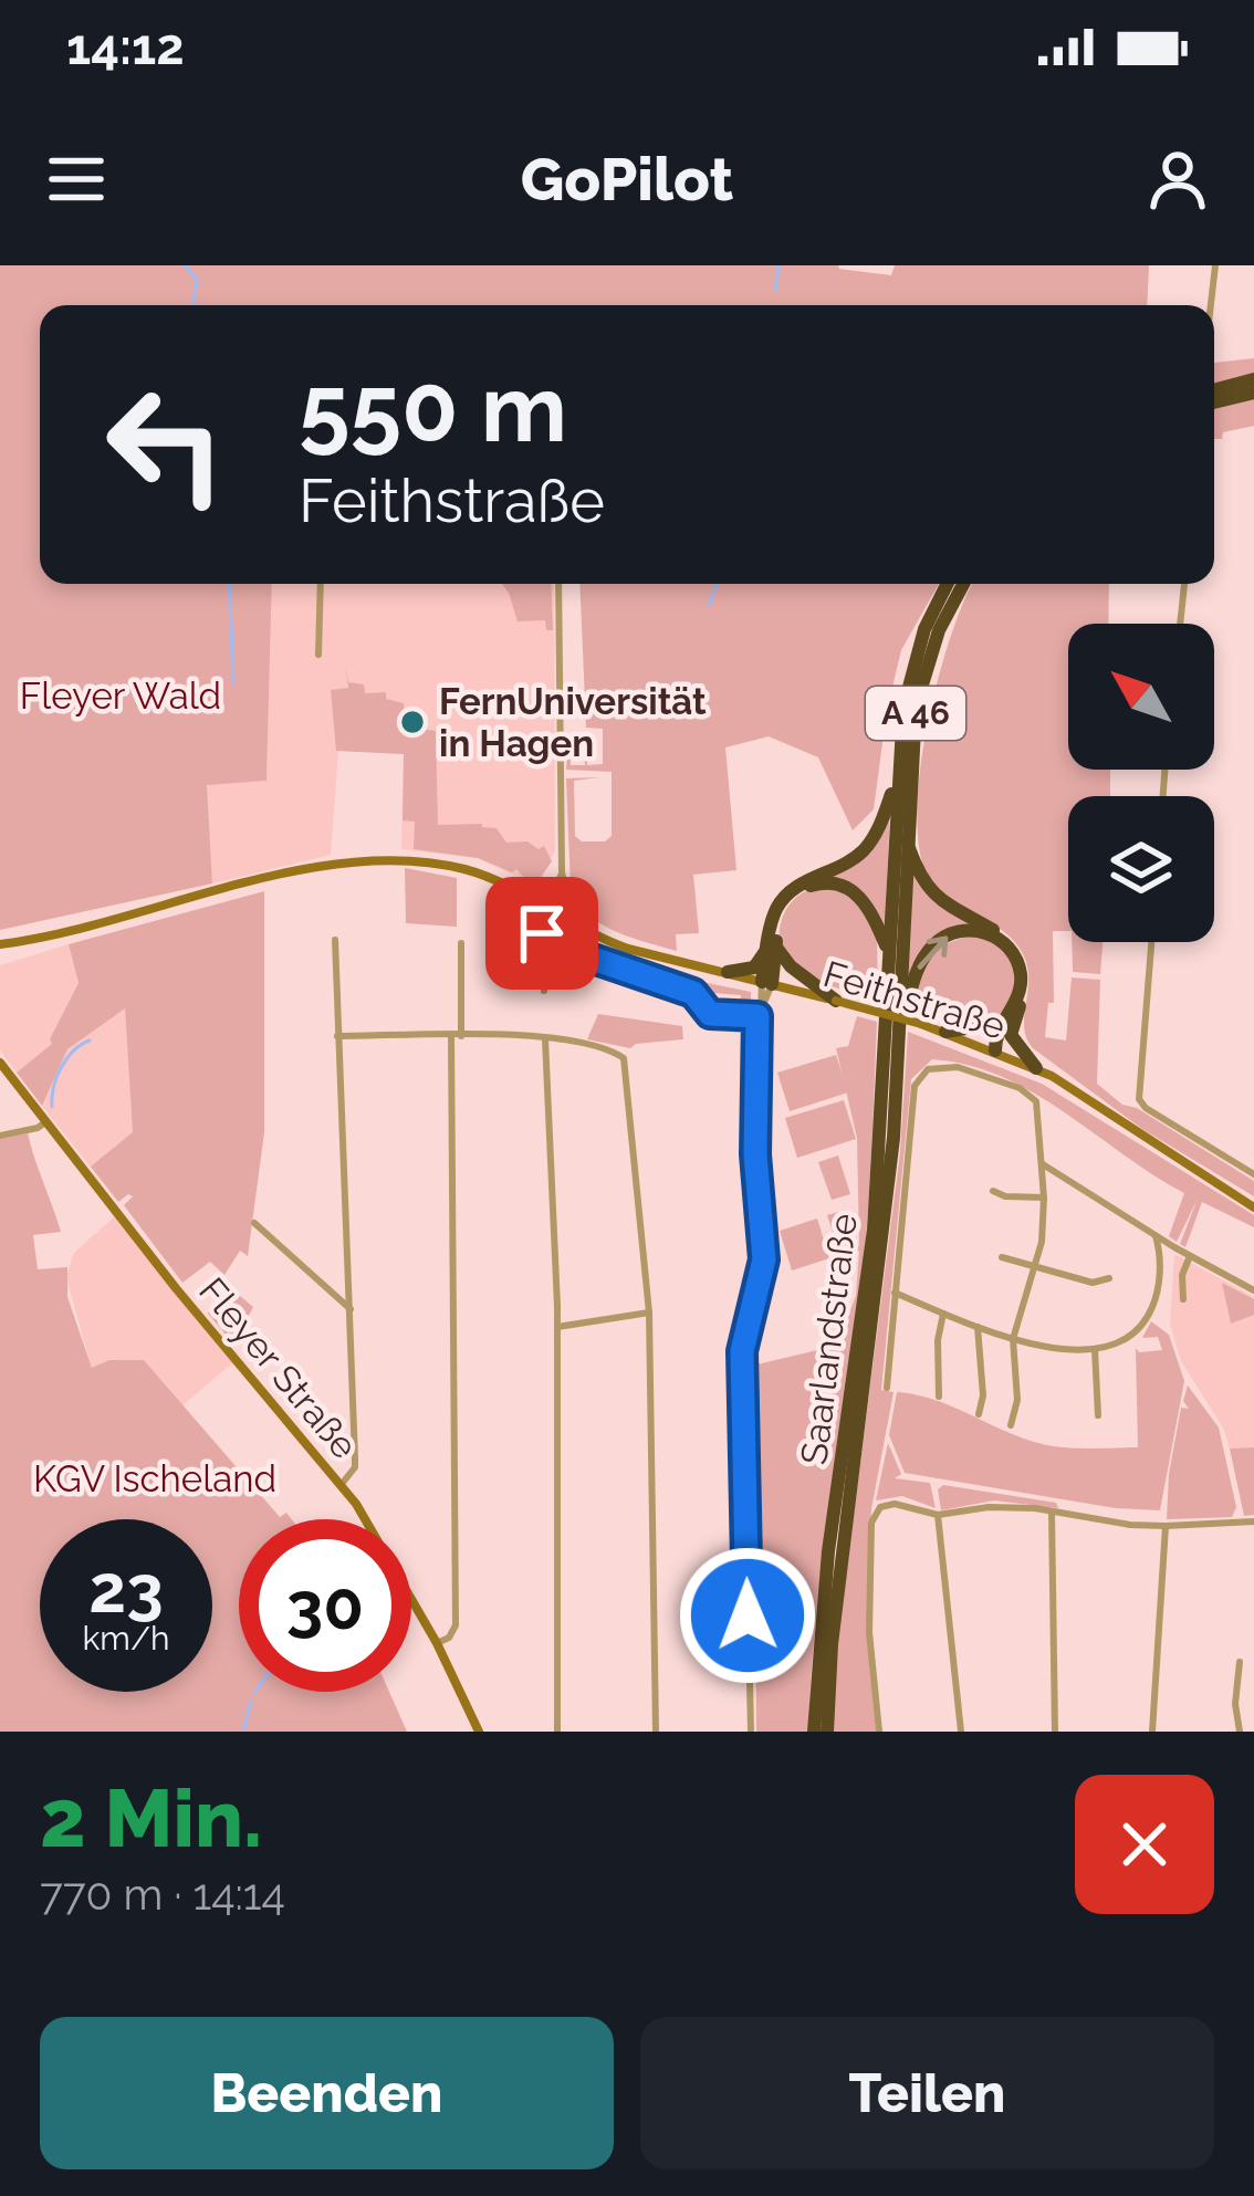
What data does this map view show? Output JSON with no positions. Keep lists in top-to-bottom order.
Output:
{
  "streets": {
    "highway": ["A 46", "Saarlandstraße"],
    "main road": ["Feithstraße", "Fleyer Straße"]
  },
  "crossings": [
    ["A 46", "Saarlandstraße"]
  ],
  "parks": ["Fleyer Wald", "KGV Ischeland"],
  "places": ["FernUniversität in Hagen"],
  "north": "top left",
  "page": {
    "status": "14:12",
    "header": "GoPilot",
    "turn": ["550 m", "Feithstraße"],
    "speed": "23 km/h",
    "limit": "30",
    "heading": ["2 Min.", "770 m · 14:14"],
    "buttons": ["Beenden", "Teilen"]
  }
}
